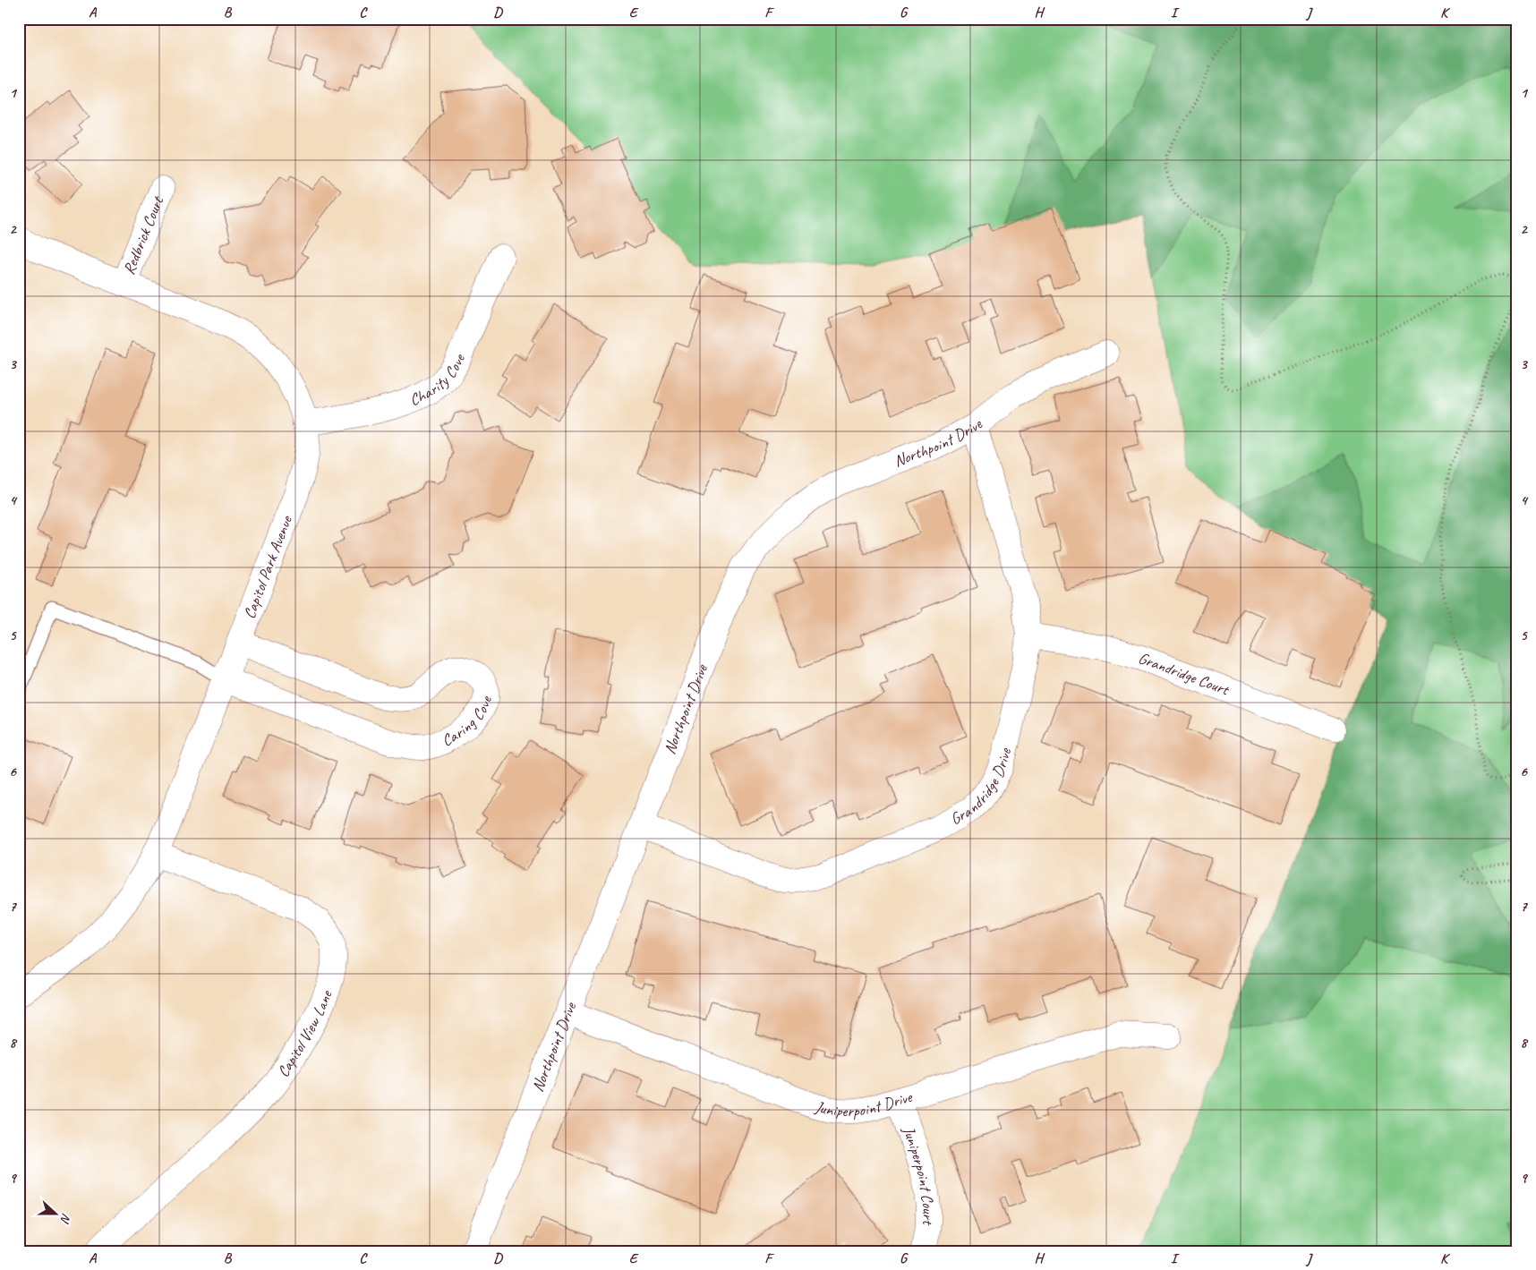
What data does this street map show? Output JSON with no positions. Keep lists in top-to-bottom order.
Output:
{
  "streets": {
    "street": [
      "Redbrick Court",
      "Charity Cove",
      "Northpoint Drive",
      "Capitol Park Avenue",
      "Grandridge Court",
      "Caring Cove",
      "Grandridge Drive",
      "Capitol View Lane",
      "Juniperpoint Drive",
      "Juniperpoint Court"
    ]
  },
  "crossings": [
    ["Redbrick Court", "Capitol Park Avenue"],
    ["Charity Cove", "Capitol Park Avenue"],
    ["Northpoint Drive", "Grandridge Drive"],
    ["Northpoint Drive", "Juniperpoint Drive"],
    ["Capitol Park Avenue", "Caring Cove"],
    ["Capitol Park Avenue", "Capitol View Lane"],
    ["Grandridge Court", "Grandridge Drive"],
    ["Juniperpoint Drive", "Juniperpoint Court"]
  ],
  "north": "right",
  "grid": {
    "columns": [
      "A",
      "B",
      "C",
      "D",
      "E",
      "F",
      "G",
      "H",
      "I",
      "J",
      "K"
    ],
    "rows": [
      "1",
      "2",
      "3",
      "4",
      "5",
      "6",
      "7",
      "8",
      "9"
    ]
  }
}
